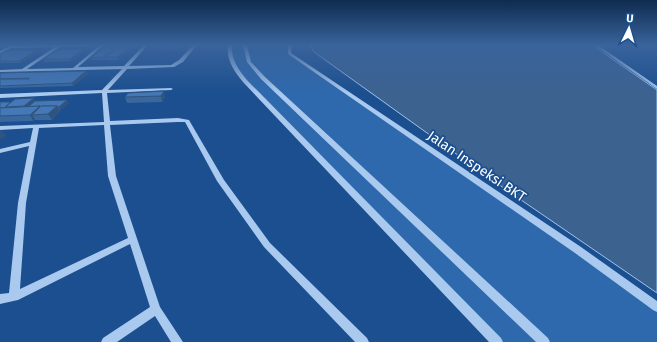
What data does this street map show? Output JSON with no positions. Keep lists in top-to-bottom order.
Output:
{
  "streets": {
    "street": ["Jalan Inspeksi BKT"]
  },
  "north": "top"
}
